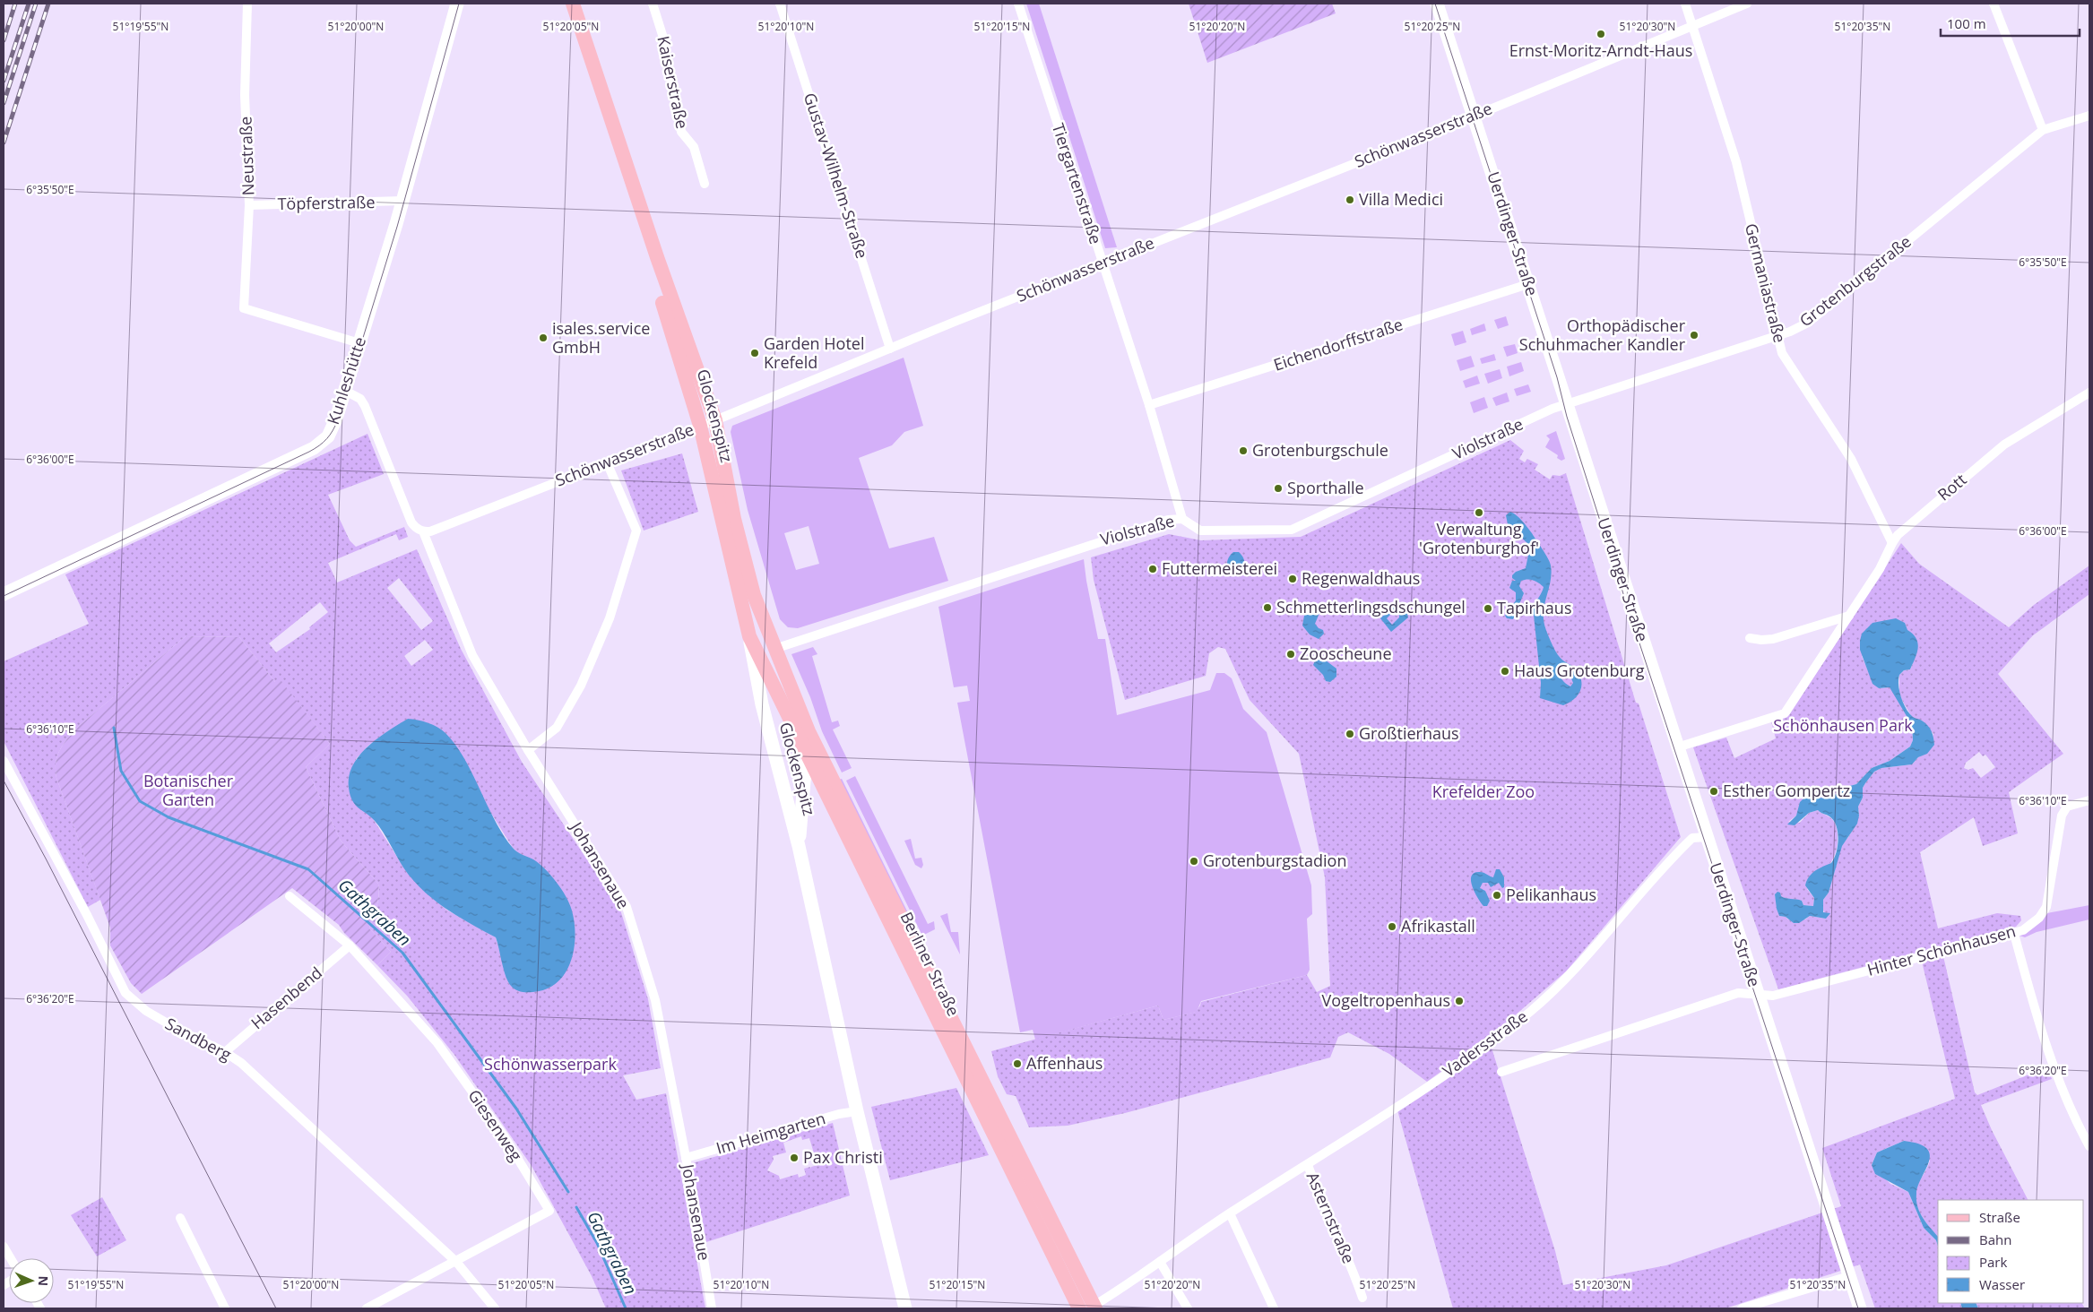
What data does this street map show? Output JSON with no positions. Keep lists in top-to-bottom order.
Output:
{
  "streets": {
    "main road": [
      "Uerdinger Straße",
      "Kuhleshütte",
      "Glockenspitz",
      "Berliner Straße"
    ],
    "street": [
      "Kaiserstraße",
      "Schönwasserstraße",
      "Neustraße",
      "Gustav-Wilhelm-Straße",
      "Tiergartenstraße",
      "Töpferstraße",
      "Grotenburgstraße",
      "Germaniastraße",
      "Eichendorffstraße",
      "Violstraße",
      "Rott",
      "Johansenaue",
      "Hinter Schönhausen",
      "Hasenbend",
      "Sandberg",
      "Vadersstraße",
      "Giesenweg",
      "Im Heimgarten",
      "Asternstraße"
    ]
  },
  "crossings": [
    ["Schönwasserstraße", "Gustav-Wilhelm-Straße"],
    ["Schönwasserstraße", "Tiergartenstraße"],
    ["Schönwasserstraße", "Uerdinger Straße"],
    ["Schönwasserstraße", "Germaniastraße"],
    ["Schönwasserstraße", "Glockenspitz"],
    ["Schönwasserstraße", "Johansenaue"],
    ["Neustraße", "Töpferstraße"],
    ["Neustraße", "Kuhleshütte"],
    ["Tiergartenstraße", "Eichendorffstraße"],
    ["Tiergartenstraße", "Violstraße"],
    ["Töpferstraße", "Kuhleshütte"],
    ["Uerdinger Straße", "Grotenburgstraße"],
    ["Uerdinger Straße", "Eichendorffstraße"],
    ["Uerdinger Straße", "Violstraße"],
    ["Uerdinger Straße", "Rott"],
    ["Uerdinger Straße", "Hinter Schönhausen"],
    ["Uerdinger Straße", "Vadersstraße"],
    ["Grotenburgstraße", "Germaniastraße"],
    ["Grotenburgstraße", "Violstraße"],
    ["Germaniastraße", "Rott"],
    ["Glockenspitz", "Violstraße"],
    ["Glockenspitz", "Berliner Straße"],
    ["Glockenspitz", "Im Heimgarten"],
    ["Violstraße", "Berliner Straße"],
    ["Johansenaue", "Im Heimgarten"],
    ["Hinter Schönhausen", "Vadersstraße"],
    ["Berliner Straße", "Vadersstraße"],
    ["Hasenbend", "Sandberg"],
    ["Hasenbend", "Giesenweg"],
    ["Sandberg", "Giesenweg"],
    ["Vadersstraße", "Asternstraße"]
  ],
  "water": ["Gathgraben"],
  "parks": [
    "Schönhausen Park",
    "Botanischer Garten",
    "Krefelder Zoo",
    "Schönwasserpark"
  ],
  "places": [
    "Ernst-Moritz-Arndt-Haus",
    "Villa Medici",
    "Orthopädischer Schuhmacher Kandler",
    "isales.service GmbH",
    "Garden Hotel Krefeld",
    "Grotenburgschule",
    "Sporthalle",
    "Verwaltung 'Grotenburghof'",
    "Futtermeisterei",
    "Regenwaldhaus",
    "Schmetterlingsdschungel",
    "Tapirhaus",
    "Zooscheune",
    "Haus Grotenburg",
    "Großtierhaus",
    "Esther Gompertz",
    "Grotenburgstadion",
    "Pelikanhaus",
    "Afrikastall",
    "Vogeltropenhaus",
    "Affenhaus",
    "Pax Christi"
  ],
  "legend": [
    "Straße",
    "Bahn",
    "Park",
    "Wasser"
  ],
  "scale_bar": "100 m",
  "north": "right",
  "coordinates": [
    "51°19'55\"N",
    "51°20'00\"N",
    "51°20'05\"N",
    "51°20'10\"N",
    "51°20'15\"N",
    "51°20'20\"N",
    "51°20'25\"N",
    "51°20'30\"N",
    "51°20'35\"N",
    "6°35'50\"E",
    "6°36'00\"E",
    "6°36'10\"E",
    "6°36'20\"E"
  ]
}
